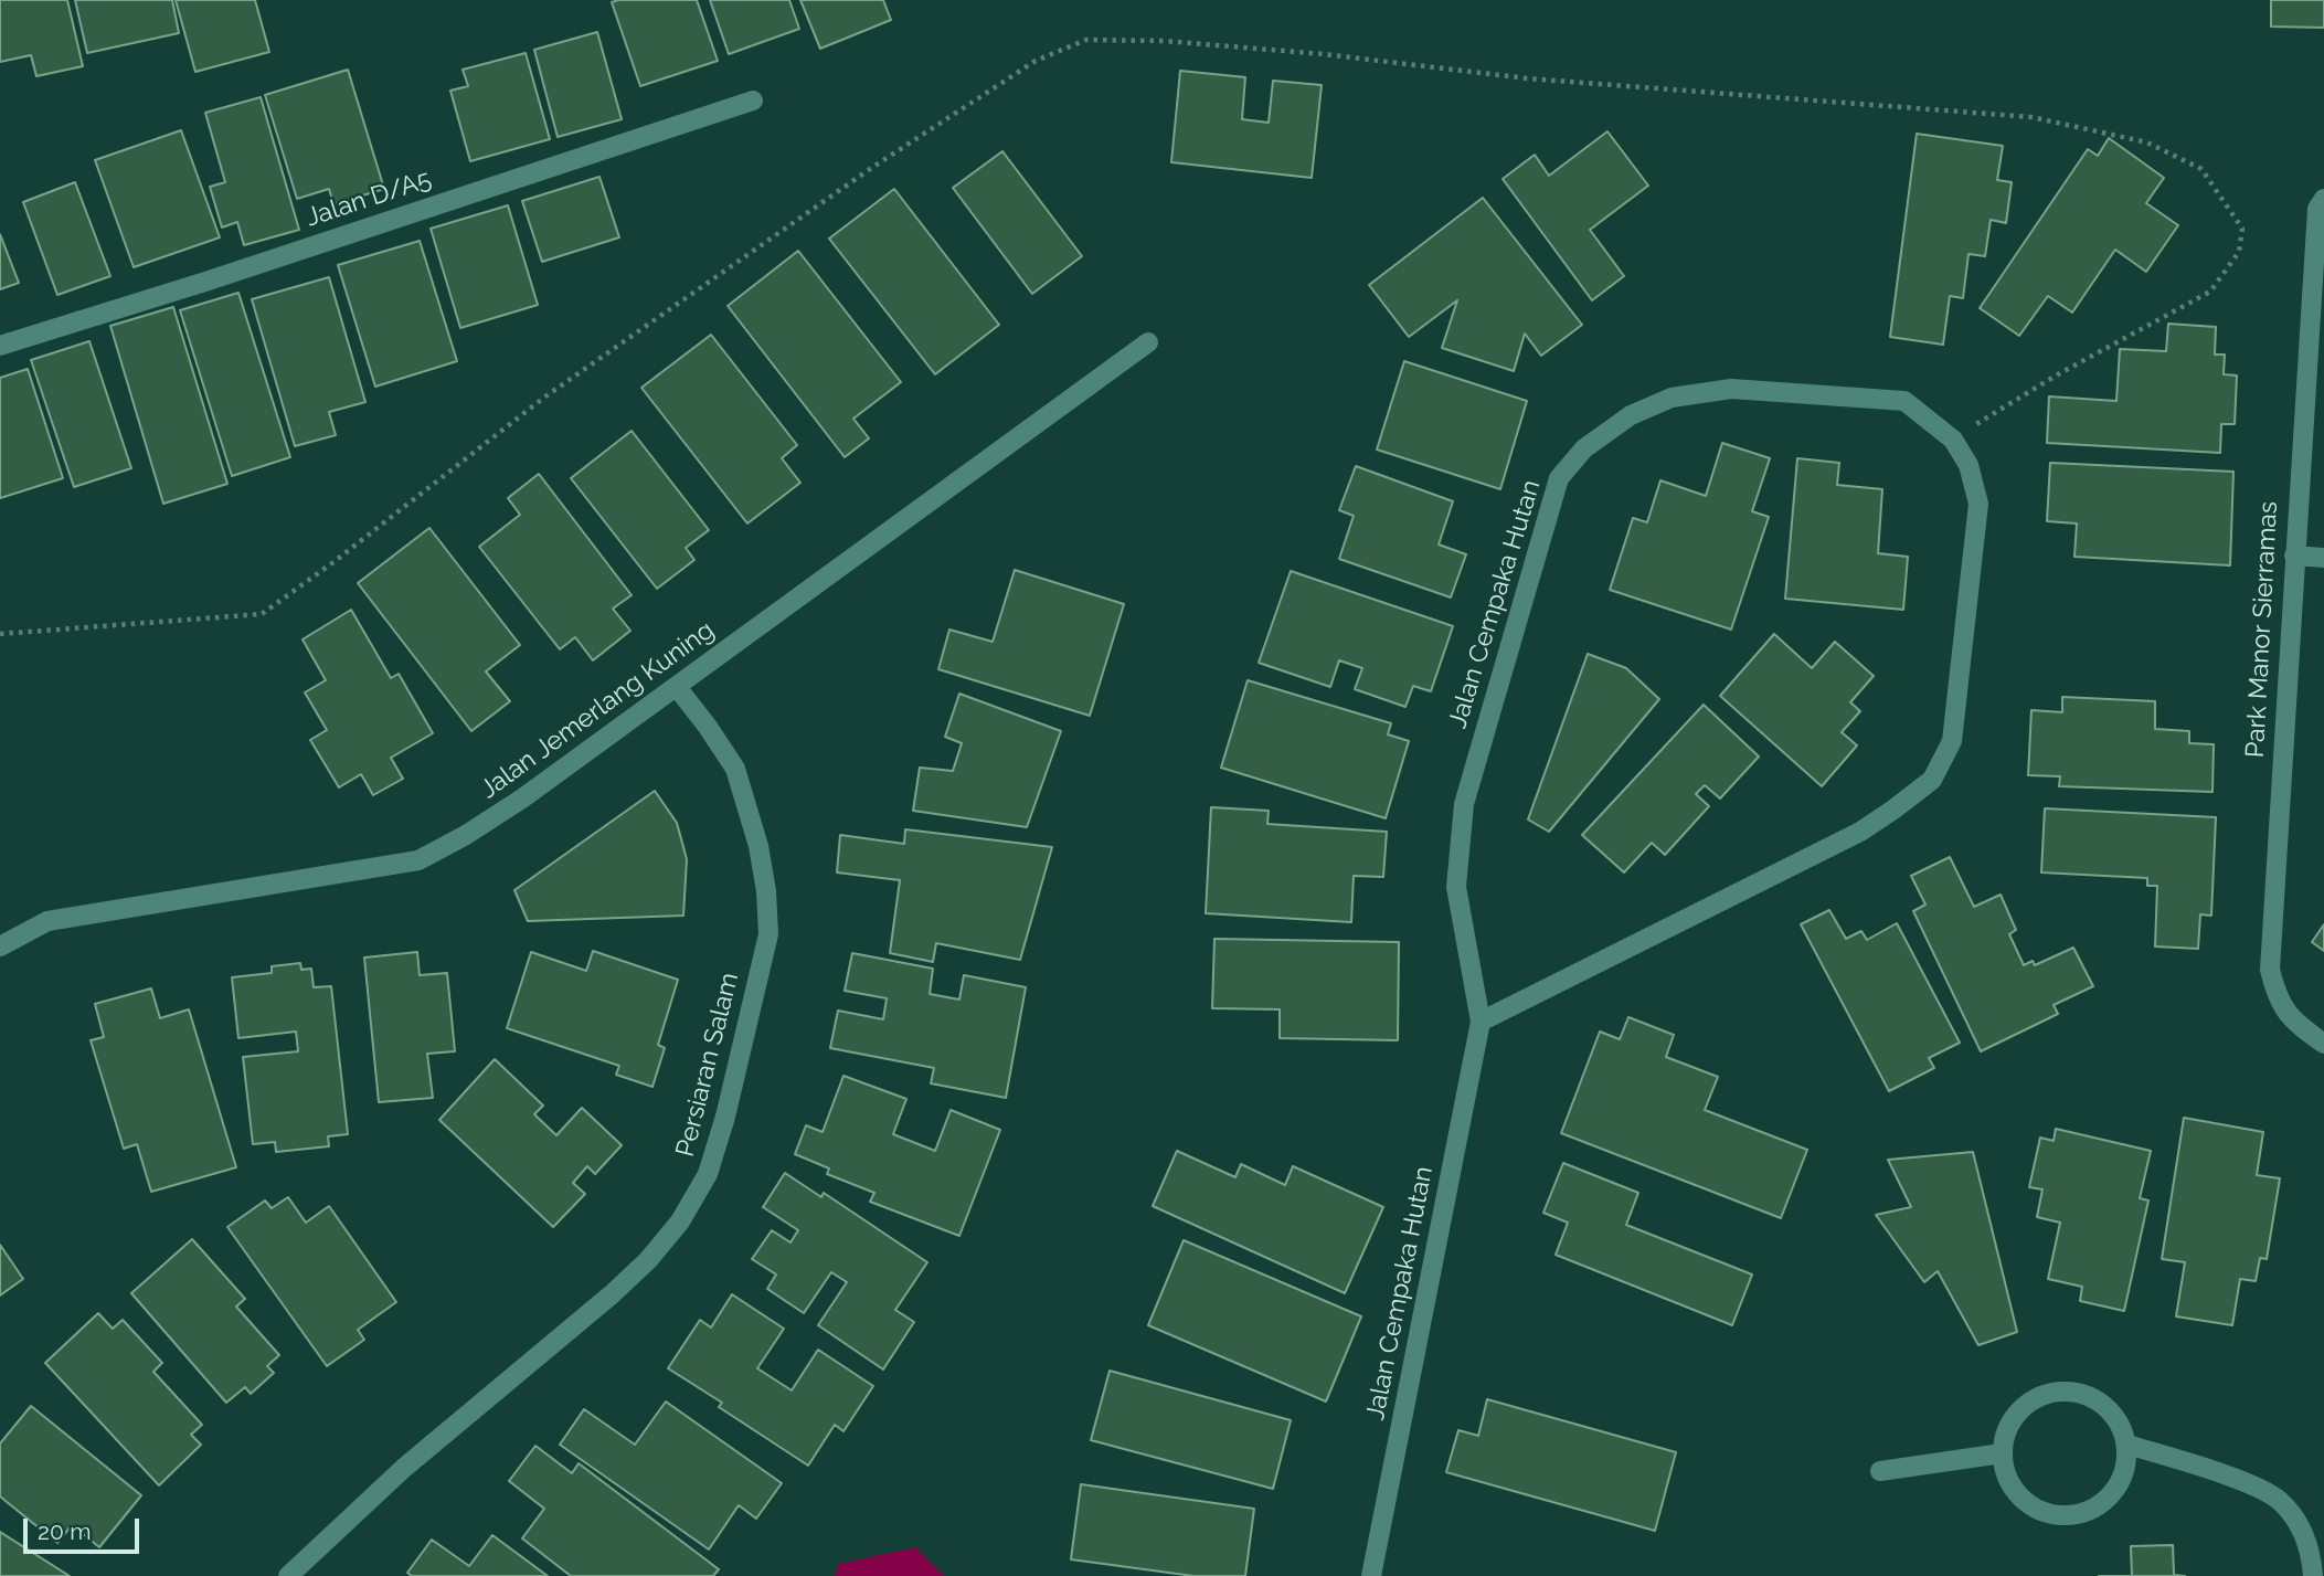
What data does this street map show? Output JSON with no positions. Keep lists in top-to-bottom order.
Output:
{
  "streets": {
    "street": [
      "Jalan D/A5",
      "Jalan Cempaka Hutan",
      "Park Manor Sierramas",
      "Jalan Jemerlang Kuning",
      "Persiaran Salam"
    ]
  },
  "crossings": [
    ["Jalan Jemerlang Kuning", "Persiaran Salam"]
  ],
  "scale_bar": "20 m"
}
